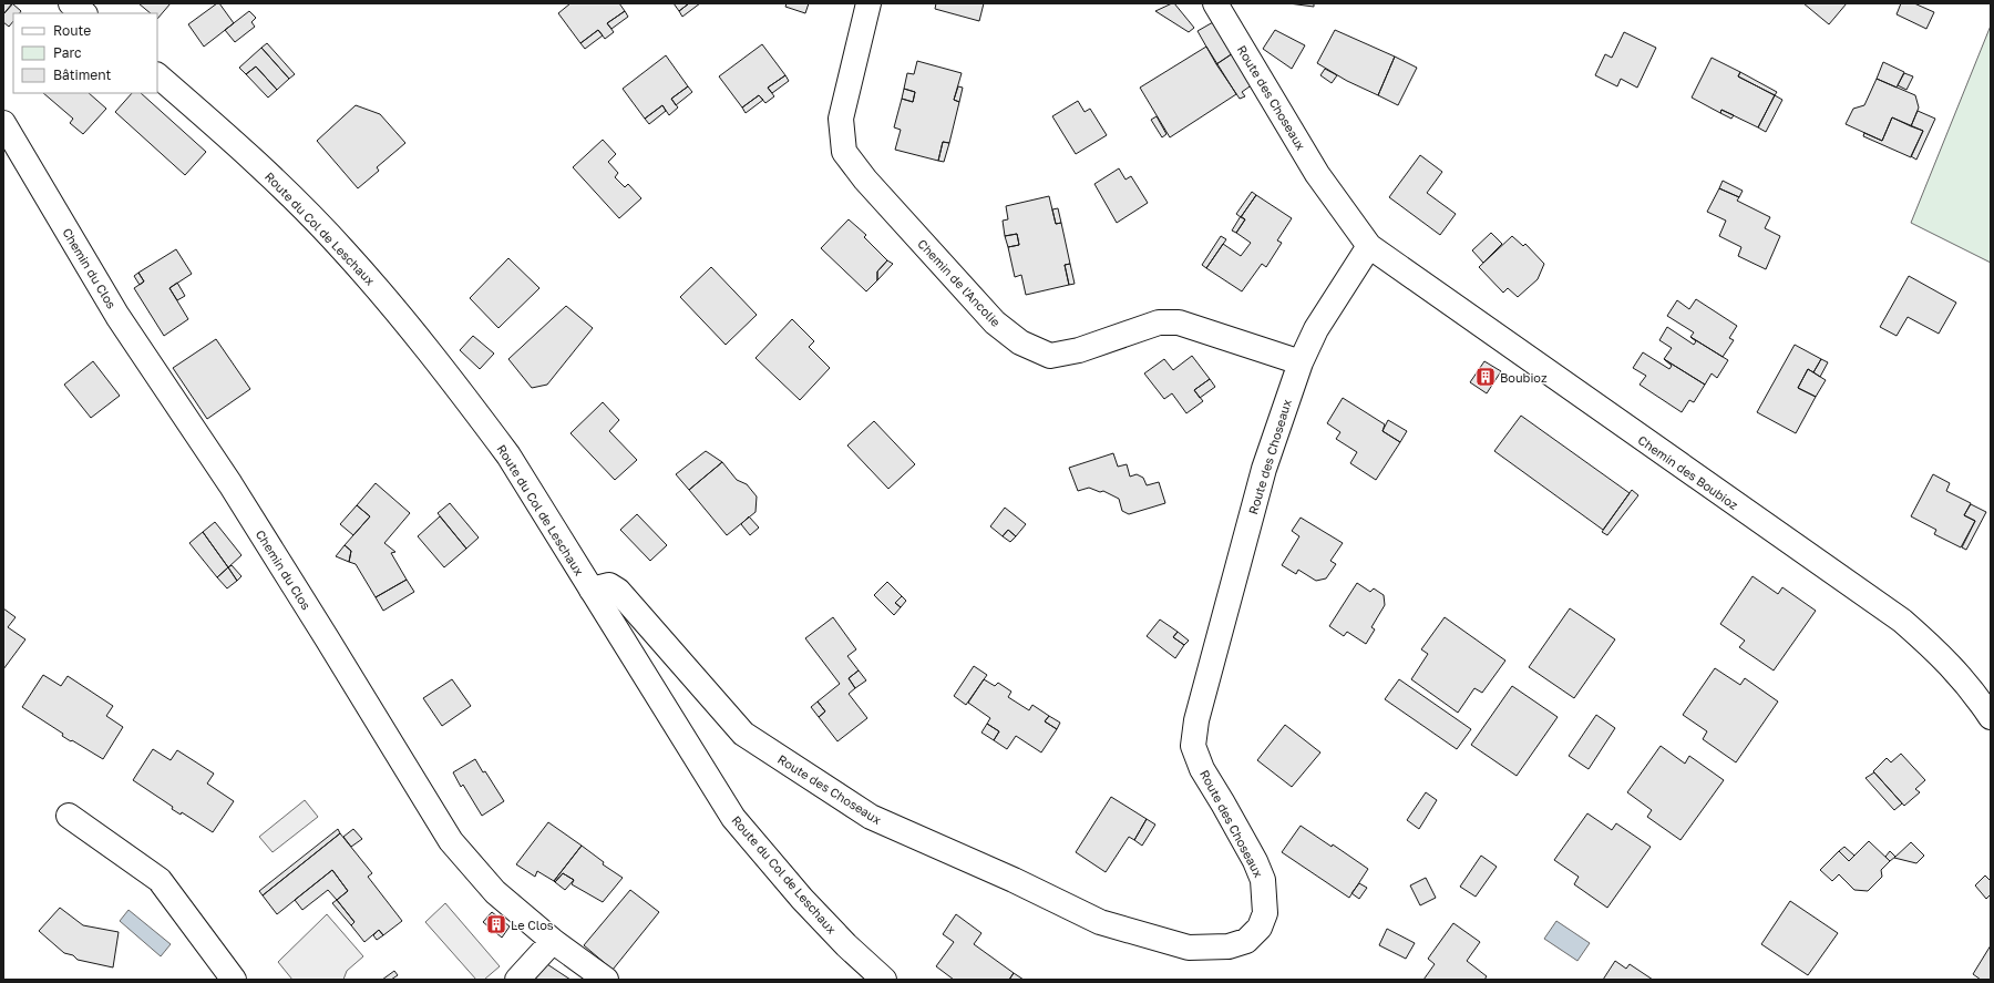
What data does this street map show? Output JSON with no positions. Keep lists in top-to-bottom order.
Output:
{
  "streets": {
    "street": [
      "Route des Choseaux",
      "Route du Col de Leschaux",
      "Chemin du Clos",
      "Chemin de l'Ancolie",
      "Chemin des Boubioz"
    ]
  },
  "crossings": [
    ["Route des Choseaux", "Route du Col de Leschaux"],
    ["Route des Choseaux", "Chemin de l'Ancolie"],
    ["Route des Choseaux", "Chemin des Boubioz"]
  ],
  "places": {
    "building": ["Boubioz", "Le Clos"]
  },
  "legend": ["Route", "Parc", "Bâtiment"]
}
